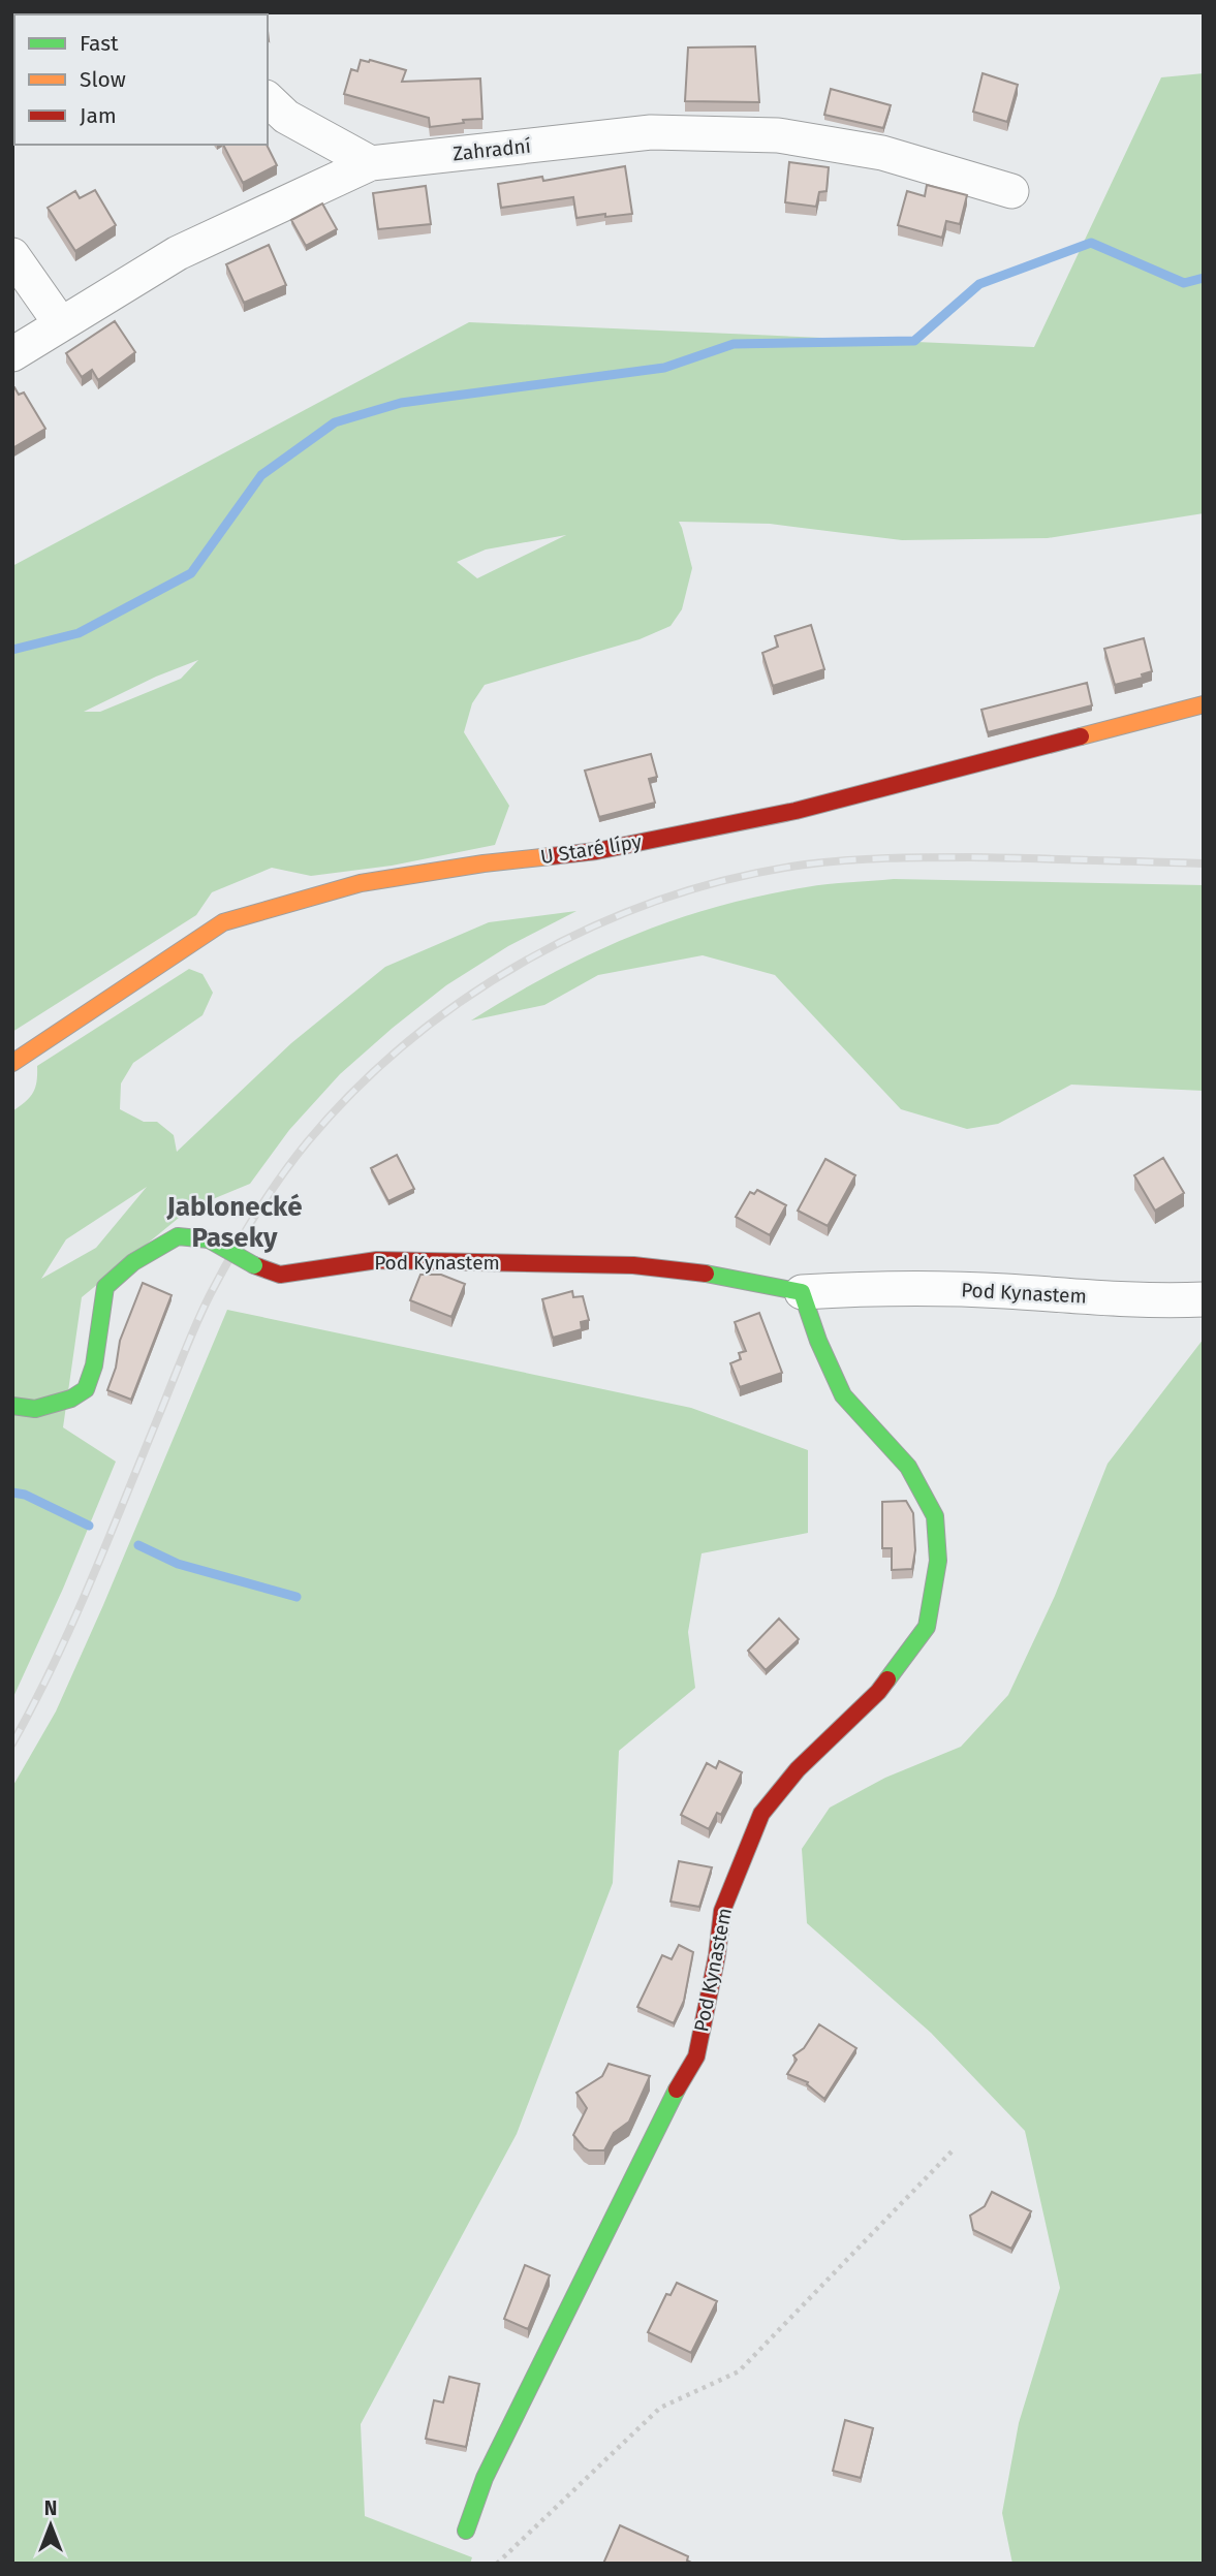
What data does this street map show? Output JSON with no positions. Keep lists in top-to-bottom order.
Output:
{
  "streets": {
    "street": ["Zahradní", "U Staré lípy", "Pod Kynastem"]
  },
  "districts": ["Jablonecké Paseky"],
  "legend": ["Fast", "Slow", "Jam"],
  "north": "top"
}
